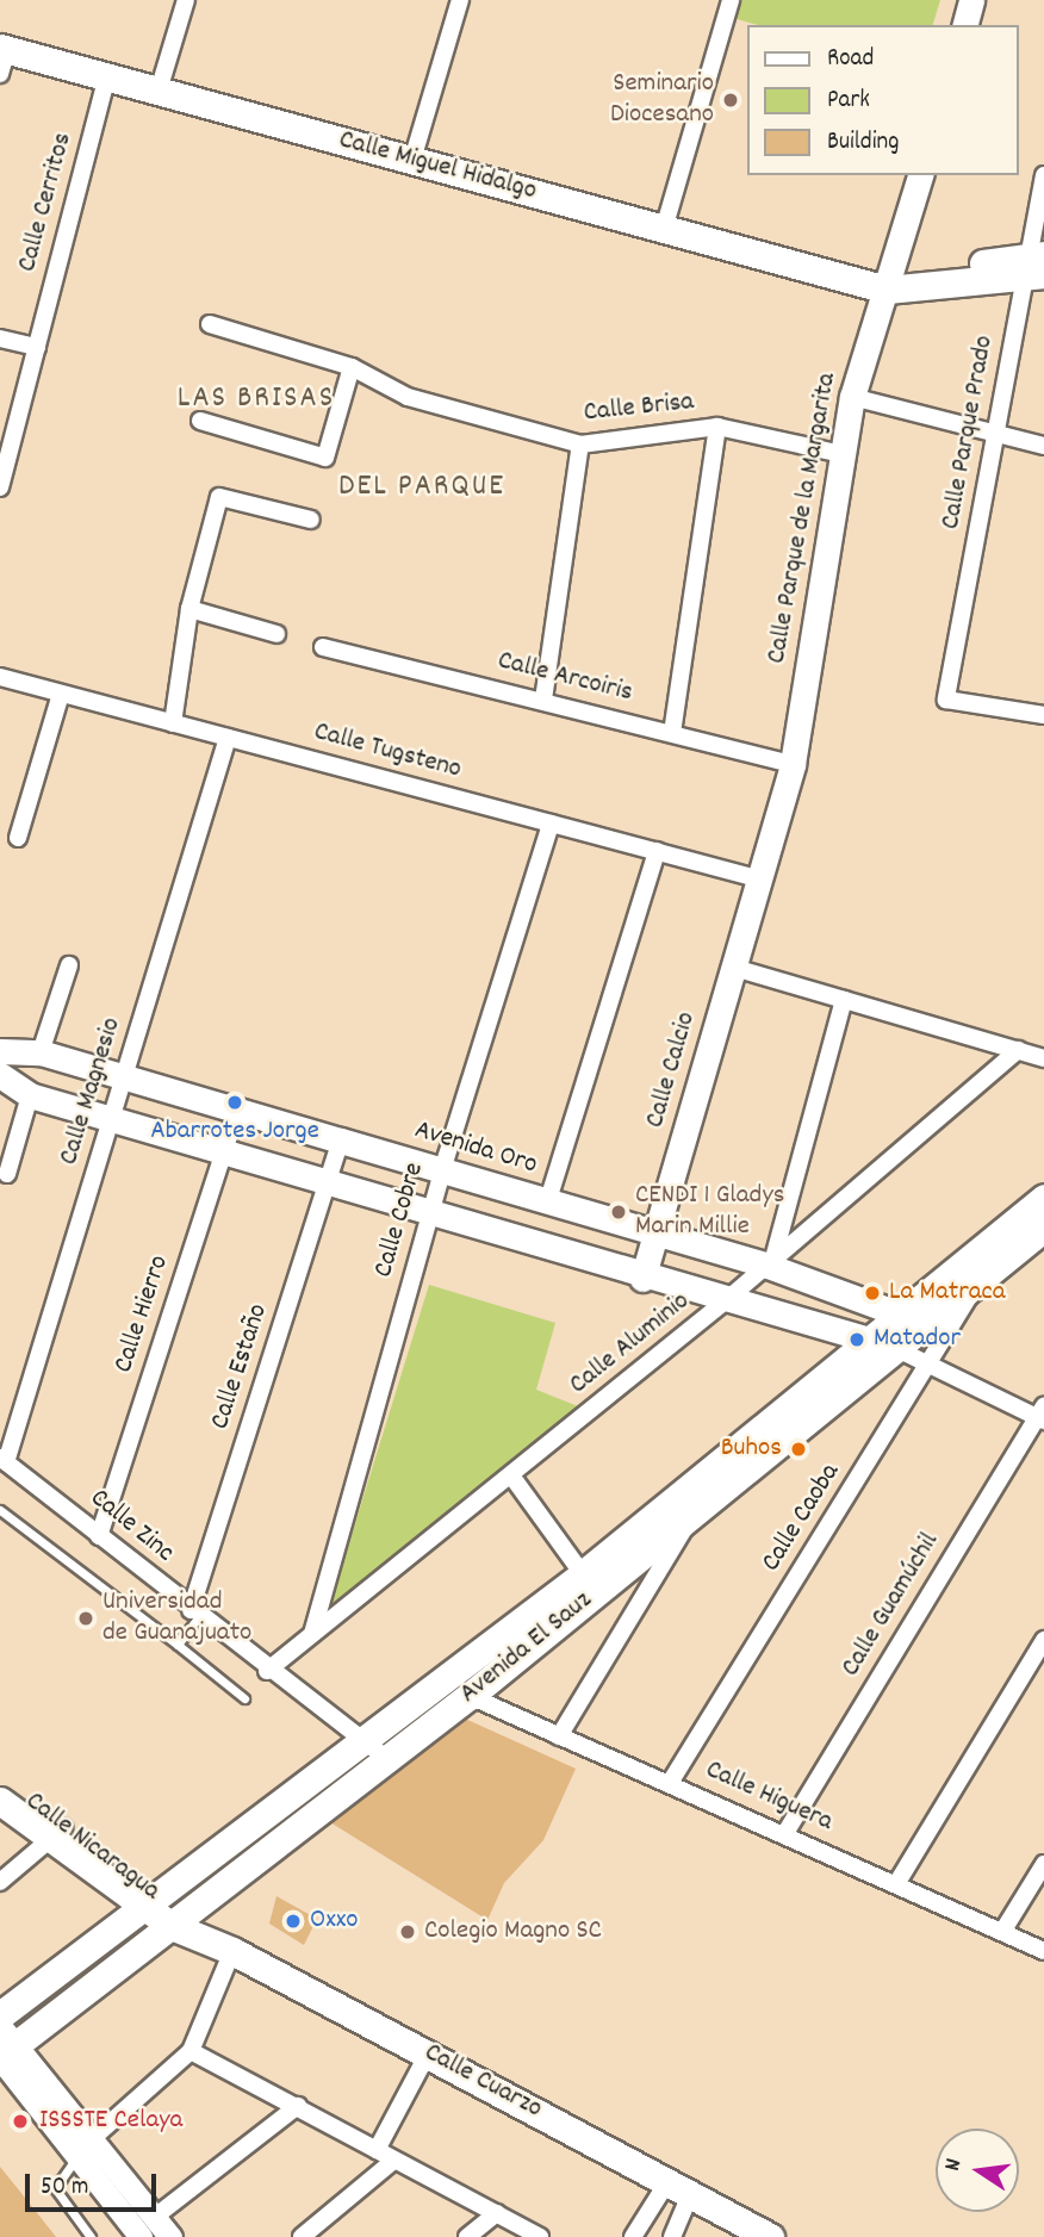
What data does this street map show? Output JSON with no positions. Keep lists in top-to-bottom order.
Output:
{
  "streets": {
    "main road": [
      "Calle Miguel Hidalgo",
      "Calle Parque de la Margarita",
      "Calle Calcio",
      "Avenida Oro",
      "Avenida El Sauz",
      "Calle Nicaragua",
      "Calle Cuarzo"
    ],
    "street": [
      "Calle Cerritos",
      "Calle Brisa",
      "Calle Parque Prado",
      "Calle Arcoiris",
      "Calle Tugsteno",
      "Calle Magnesio",
      "Calle Cobre",
      "Calle Hierro",
      "Calle Aluminio",
      "Calle Estaño",
      "Calle Caoba",
      "Calle Zinc",
      "Calle Guamúchil",
      "Calle Higuera"
    ]
  },
  "crossings": [
    ["Calle Miguel Hidalgo", "Calle Cerritos"],
    ["Calle Miguel Hidalgo", "Calle Parque Prado"],
    ["Calle Miguel Hidalgo", "Calle Parque de la Margarita"],
    ["Calle Brisa", "Calle Parque de la Margarita"],
    ["Calle Parque de la Margarita", "Calle Arcoiris"],
    ["Calle Parque de la Margarita", "Calle Tugsteno"],
    ["Calle Parque de la Margarita", "Calle Calcio"],
    ["Calle Tugsteno", "Calle Calcio"],
    ["Calle Tugsteno", "Calle Magnesio"],
    ["Calle Tugsteno", "Calle Cobre"],
    ["Calle Calcio", "Avenida Oro"],
    ["Calle Magnesio", "Avenida Oro"],
    ["Calle Magnesio", "Calle Zinc"],
    ["Avenida Oro", "Calle Cobre"],
    ["Avenida Oro", "Calle Hierro"],
    ["Avenida Oro", "Calle Aluminio"],
    ["Avenida Oro", "Calle Estaño"],
    ["Avenida Oro", "Avenida El Sauz"],
    ["Calle Cobre", "Calle Aluminio"],
    ["Calle Hierro", "Calle Zinc"],
    ["Calle Aluminio", "Calle Zinc"],
    ["Calle Estaño", "Calle Zinc"],
    ["Calle Caoba", "Avenida El Sauz"],
    ["Calle Caoba", "Calle Higuera"],
    ["Calle Zinc", "Avenida El Sauz"],
    ["Calle Guamúchil", "Calle Higuera"],
    ["Avenida El Sauz", "Calle Higuera"],
    ["Avenida El Sauz", "Calle Nicaragua"],
    ["Avenida El Sauz", "Calle Cuarzo"],
    ["Calle Nicaragua", "Calle Cuarzo"]
  ],
  "districts": ["LAS BRISAS", "DEL PARQUE"],
  "places": [
    "Seminario Diocesano",
    "Abarrotes Jorge",
    "CENDI 1 Gladys Marin Millie",
    "La Matraca",
    "Matador",
    "Buhos",
    "Universidad de Guanajuato",
    "Oxxo",
    "Colegio Magno SC",
    "ISSSTE Celaya"
  ],
  "legend": ["Road", "Park", "Building"],
  "scale_bar": "50 m",
  "north": "left"
}
